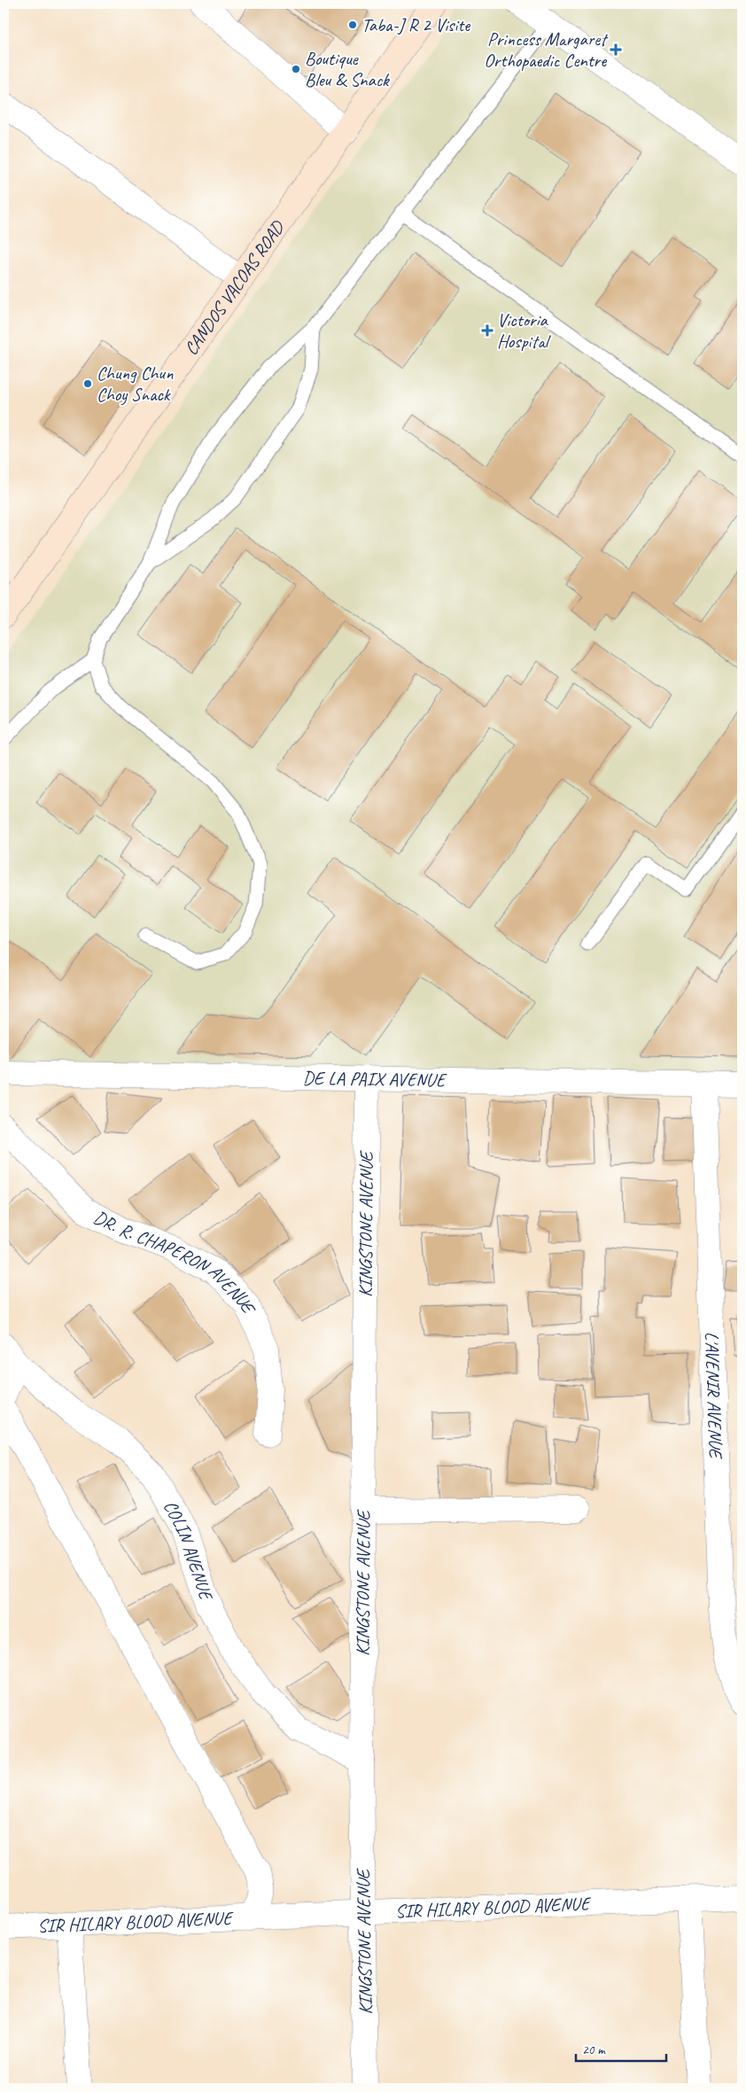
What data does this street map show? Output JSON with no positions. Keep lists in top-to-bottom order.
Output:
{
  "streets": {
    "main road": ["CANDOS VACOAS ROAD"],
    "street": [
      "DE LA PAIX AVENUE",
      "KINGSTONE AVENUE",
      "DR. R. CHAPERON AVENUE",
      "L'AVENIR AVENUE",
      "COLIN AVENUE",
      "SIR HILARY BLOOD AVENUE"
    ]
  },
  "crossings": [
    ["DE LA PAIX AVENUE", "KINGSTONE AVENUE"],
    ["DE LA PAIX AVENUE", "L'AVENIR AVENUE"],
    ["KINGSTONE AVENUE", "COLIN AVENUE"],
    ["KINGSTONE AVENUE", "SIR HILARY BLOOD AVENUE"]
  ],
  "places": {
    "other": ["Taba-J R 2 Visite", "Boutique Bleu & Snack", "Chung Chun Choy Snack"],
    "health": ["Princess Margaret Orthopaedic Centre", "Victoria Hospital"]
  },
  "scale_bar": "20 m"
}
